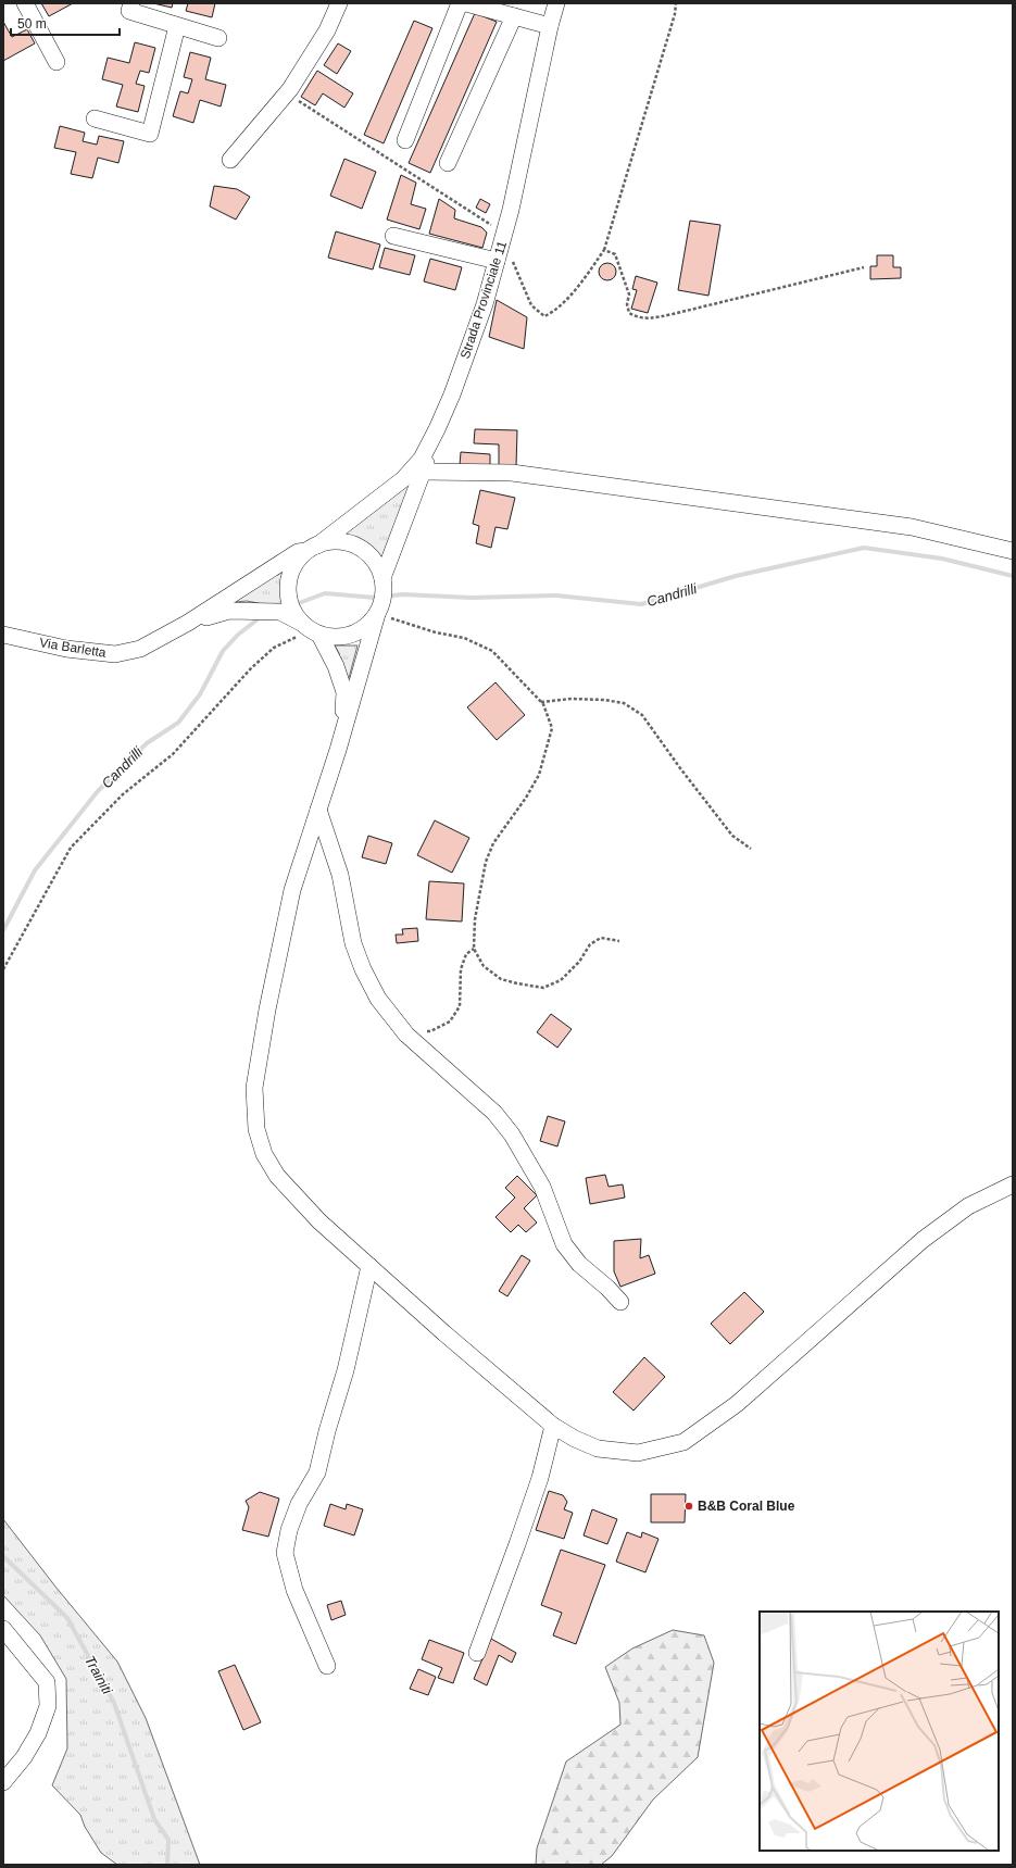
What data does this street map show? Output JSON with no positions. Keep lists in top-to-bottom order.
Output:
{
  "streets": {
    "street": ["Strada Provinciale 11", "Via Barletta"]
  },
  "crossings": [
    ["Strada Provinciale 11", "Via Barletta"]
  ],
  "water": ["Candrilli", "Trainiti"],
  "places": ["B&B Coral Blue"],
  "scale_bar": "50 m"
}
